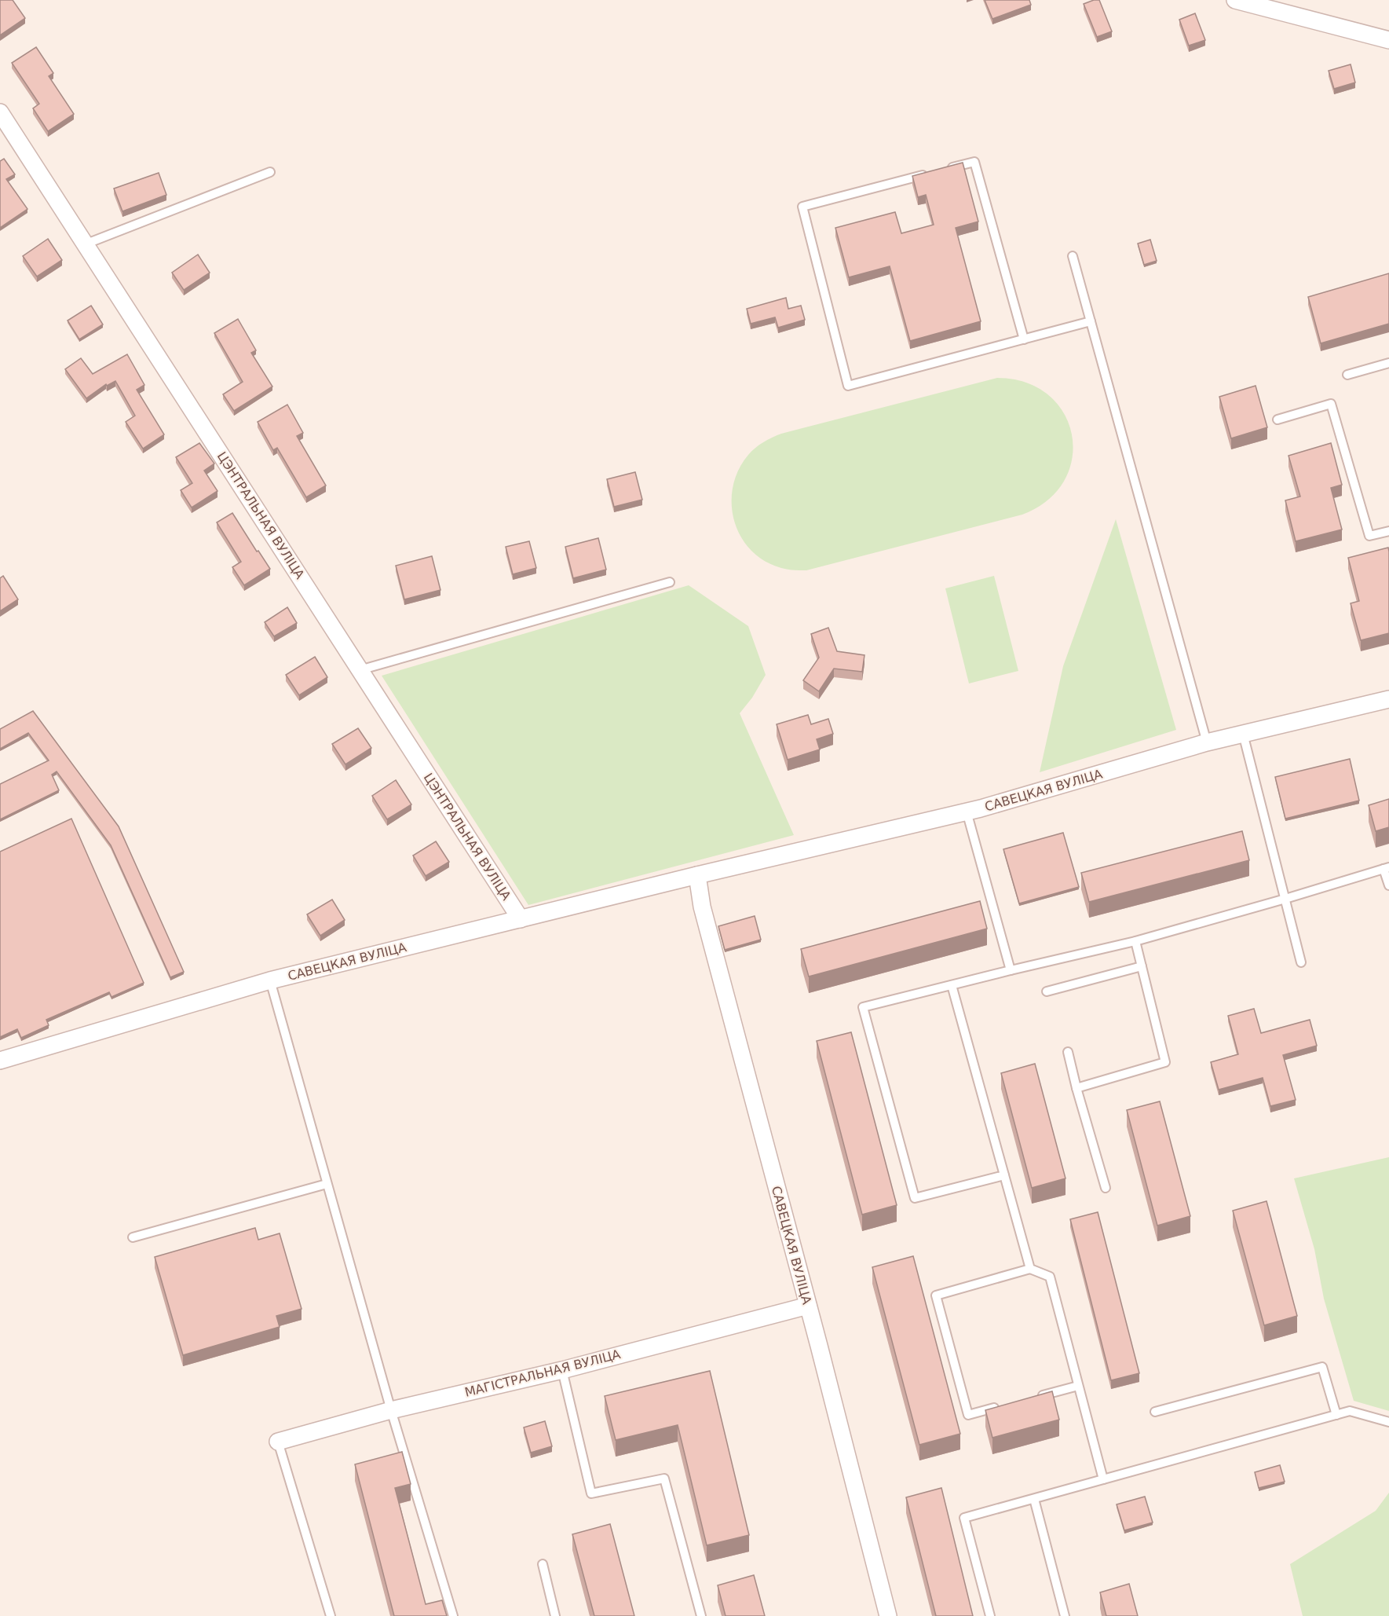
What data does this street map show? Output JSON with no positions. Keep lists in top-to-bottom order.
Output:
{
  "streets": {
    "street": ["ЦЭНТРАЛЬНАЯ ВУЛІЦА", "САВЕЦКАЯ ВУЛІЦА", "МАГІСТРАЛЬНАЯ ВУЛІЦА"]
  },
  "crossings": [
    ["ЦЭНТРАЛЬНАЯ ВУЛІЦА", "САВЕЦКАЯ ВУЛІЦА"],
    ["САВЕЦКАЯ ВУЛІЦА", "МАГІСТРАЛЬНАЯ ВУЛІЦА"]
  ]
}
